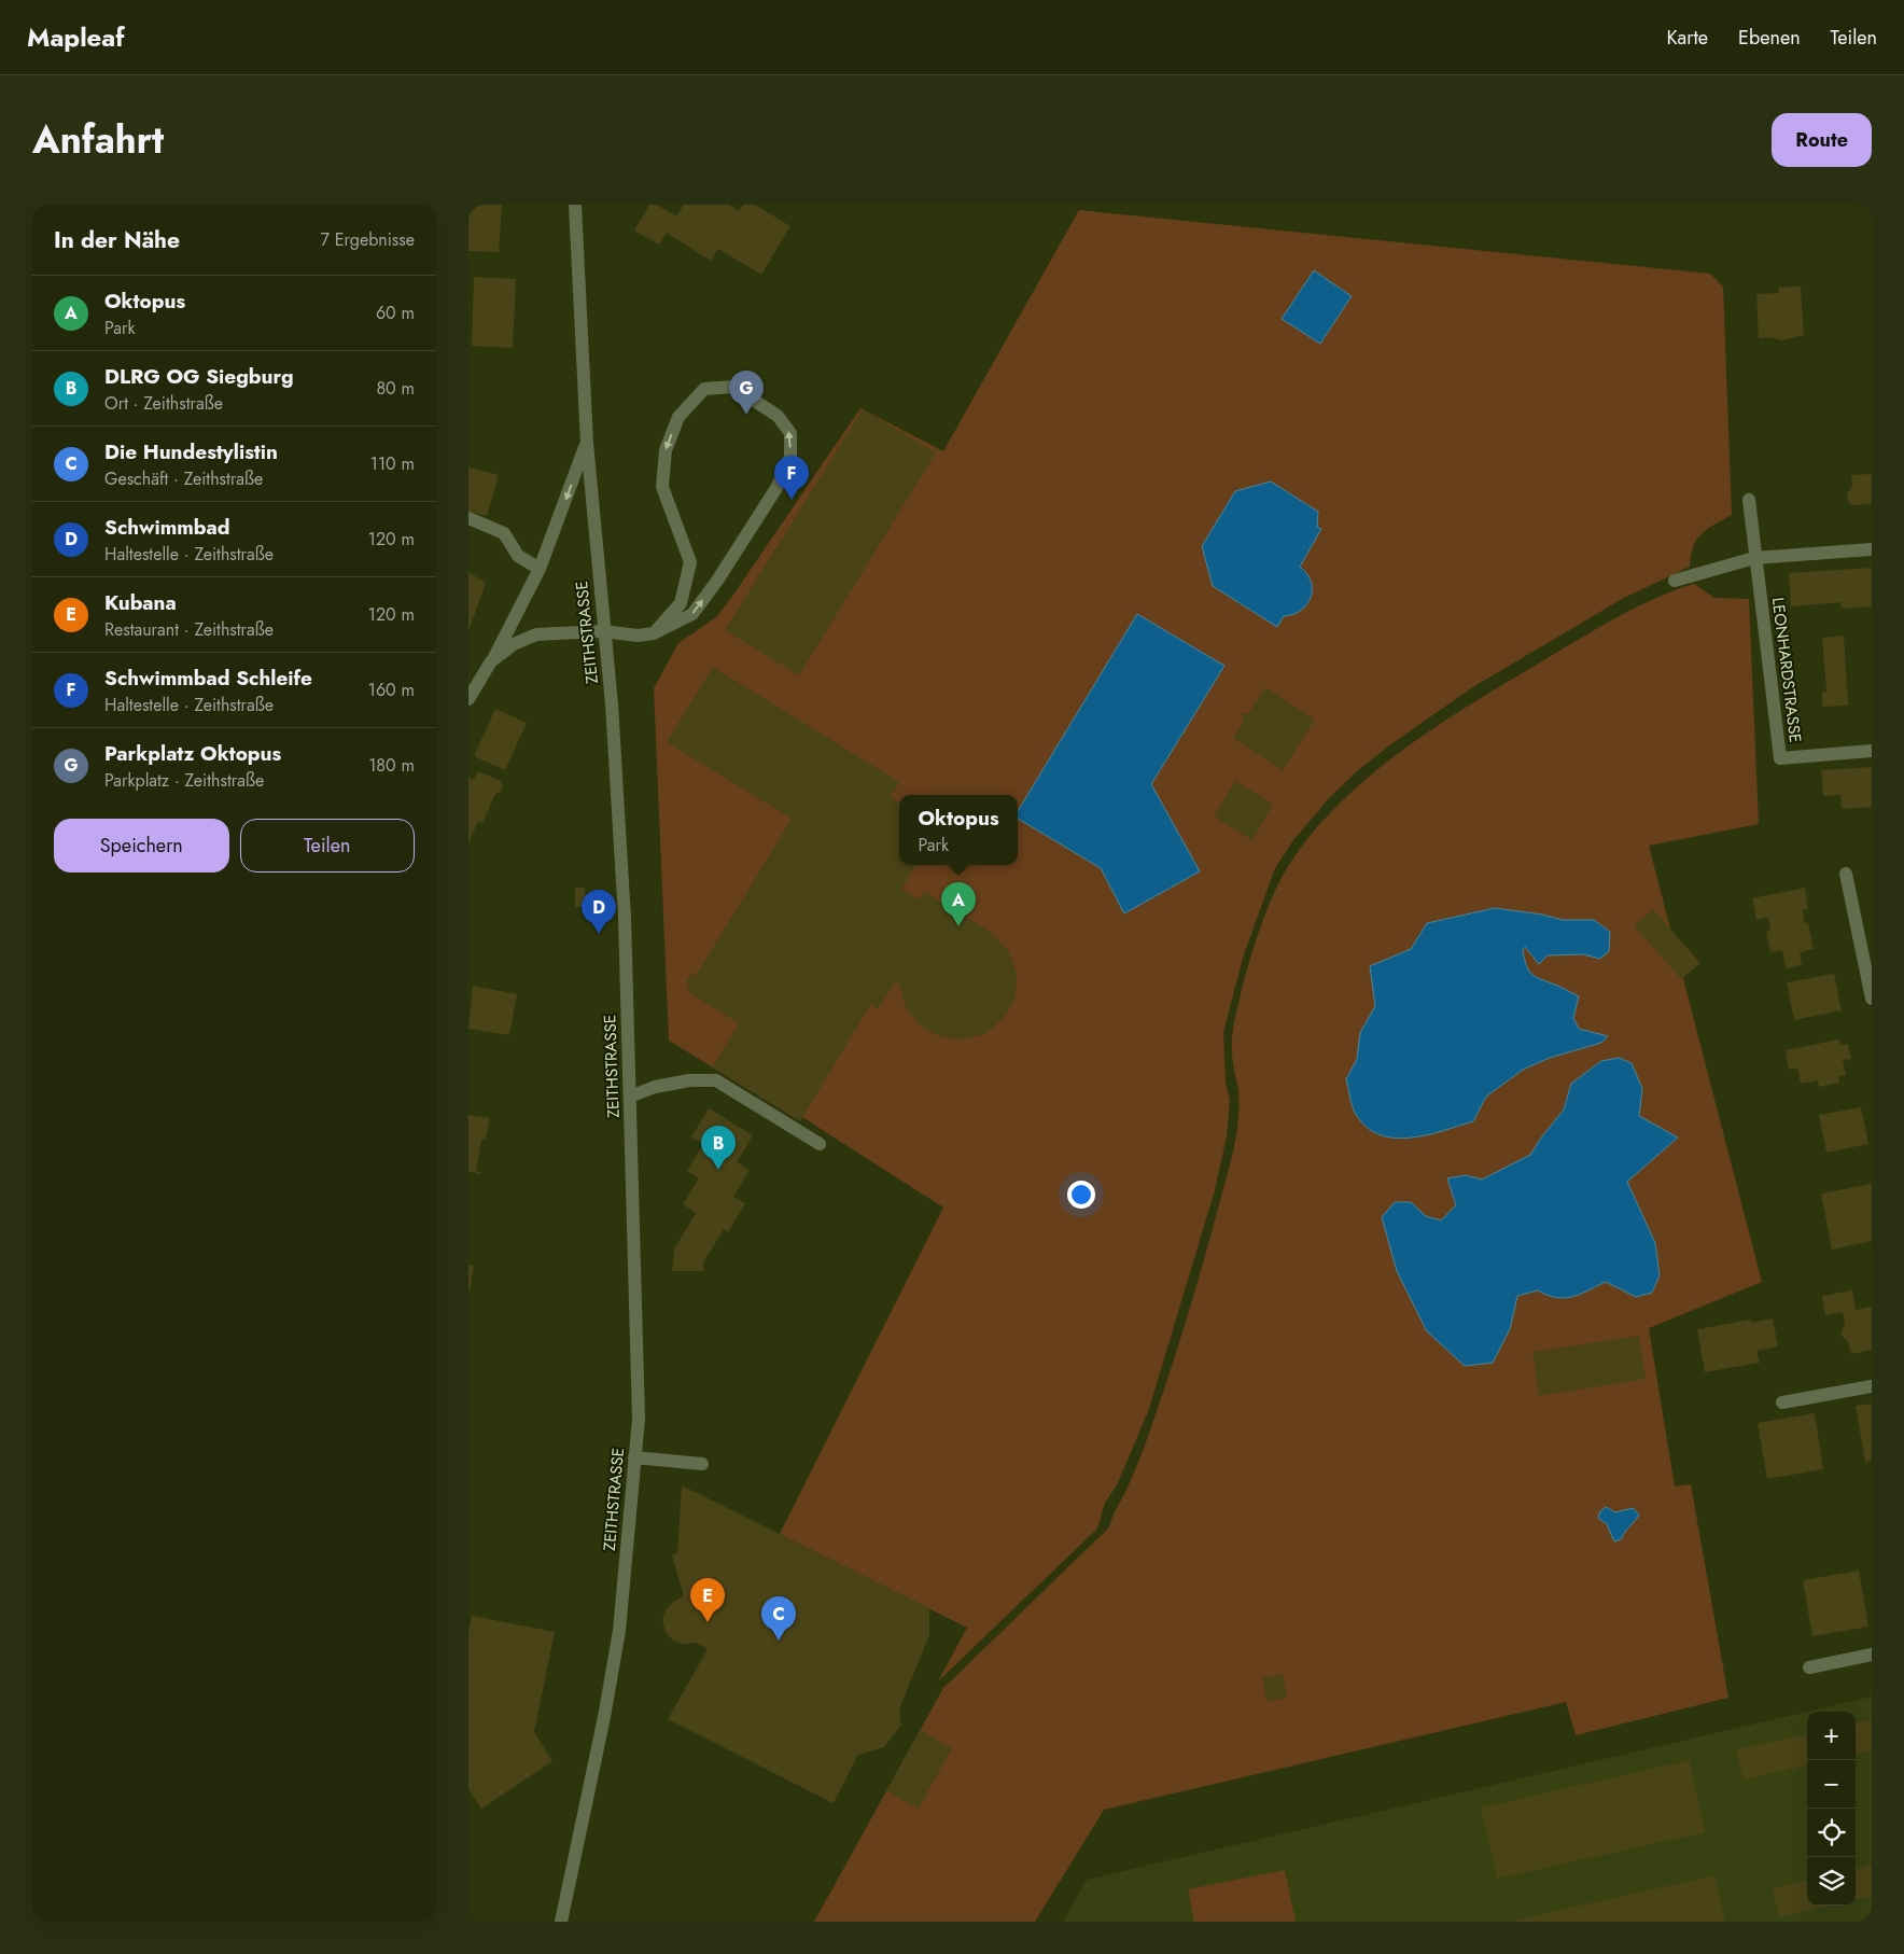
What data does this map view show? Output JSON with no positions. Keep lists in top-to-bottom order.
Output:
{
  "streets": {
    "street": ["ZEITHSTRASSE", "LEONHARDSTRASSE"]
  },
  "page": {
    "header": "Mapleaf",
    "nav": ["Karte", "Ebenen", "Teilen"],
    "title": "Anfahrt",
    "buttons": [
      "Route",
      ["Speichern", "Teilen"]
    ],
    "heading": ["In der Nähe", "7 Ergebnisse"],
    "list": [
      {
        "mark": "A",
        "name": "Oktopus",
        "note": "Park",
        "value": "60 m"
      },
      {
        "mark": "B",
        "name": "DLRG OG Siegburg",
        "note": "Ort · Zeithstraße",
        "value": "80 m"
      },
      {
        "mark": "C",
        "name": "Die Hundestylistin",
        "note": "Geschäft · Zeithstraße",
        "value": "110 m"
      },
      {
        "mark": "D",
        "name": "Schwimmbad",
        "note": "Haltestelle · Zeithstraße",
        "value": "120 m"
      },
      {
        "mark": "E",
        "name": "Kubana",
        "note": "Restaurant · Zeithstraße",
        "value": "120 m"
      },
      {
        "mark": "F",
        "name": "Schwimmbad Schleife",
        "note": "Haltestelle · Zeithstraße",
        "value": "160 m"
      },
      {
        "mark": "G",
        "name": "Parkplatz Oktopus",
        "note": "Parkplatz · Zeithstraße",
        "value": "180 m"
      }
    ],
    "pins": [
      "G",
      "F",
      "A",
      "D",
      "B",
      "E",
      "C"
    ],
    "popup": ["Oktopus", "Park"],
    "map_buttons": ["+", "−"]
  }
}
